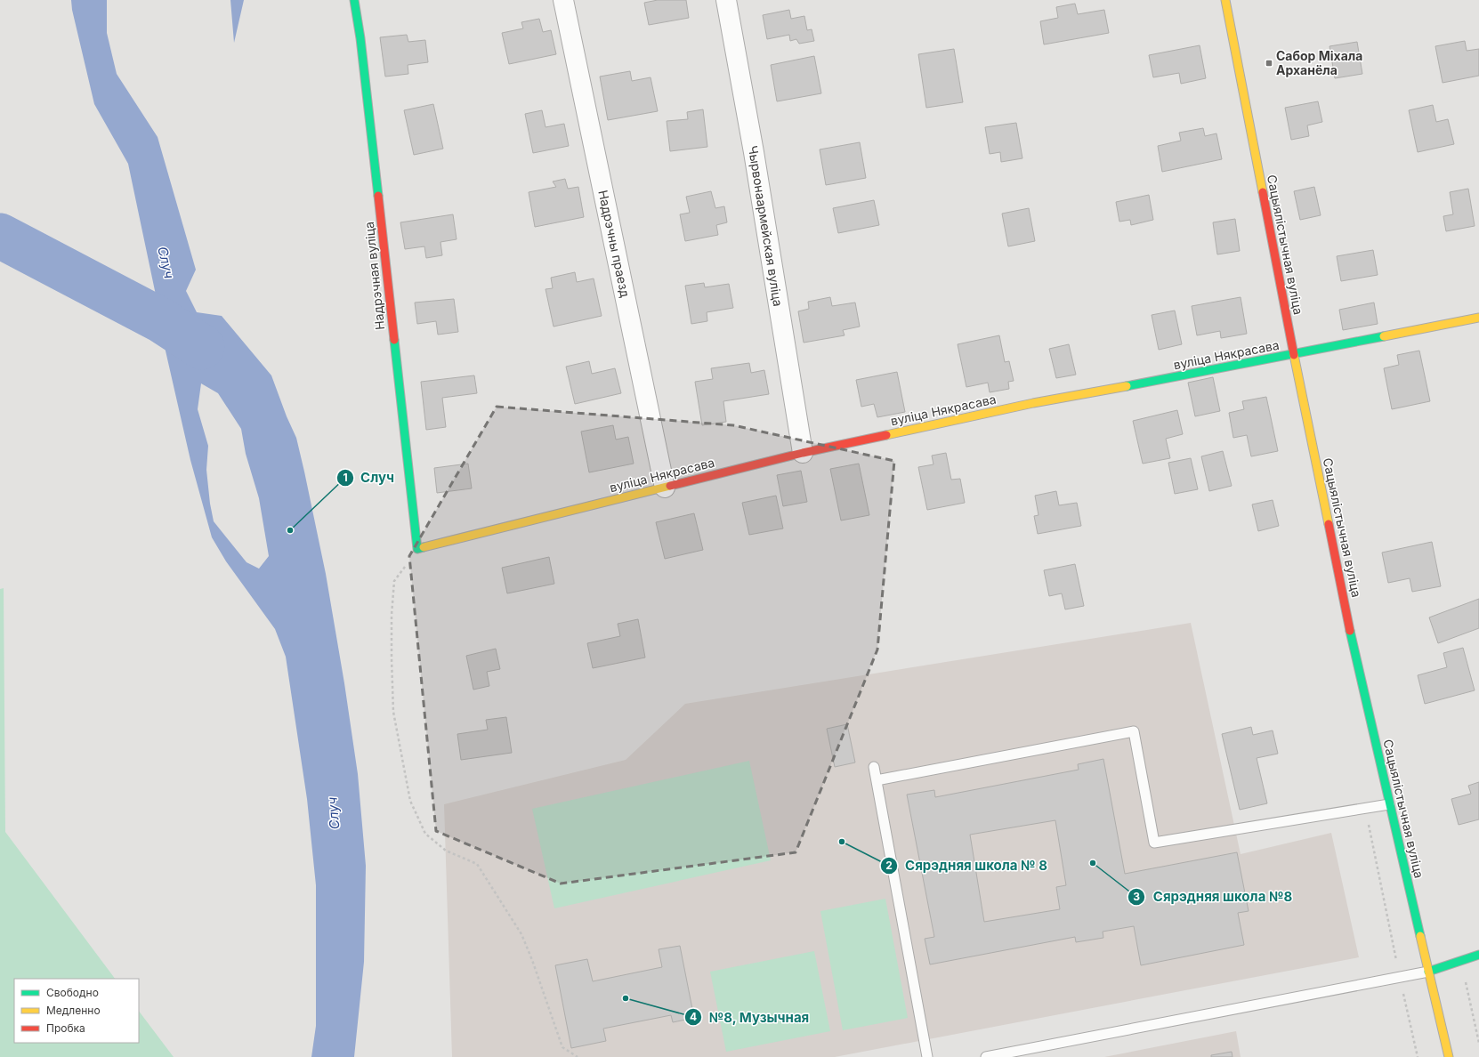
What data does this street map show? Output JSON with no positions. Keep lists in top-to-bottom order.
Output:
{
  "streets": {
    "street": [
      "Чырвонаармейская вуліца",
      "Надрэчны праезд",
      "Сацыялістычная вуліца",
      "Надрэчная вуліца",
      "вуліца Някрасава"
    ]
  },
  "crossings": [
    ["Чырвонаармейская вуліца", "вуліца Някрасава"],
    ["Надрэчны праезд", "вуліца Някрасава"],
    ["Сацыялістычная вуліца", "вуліца Някрасава"],
    ["Надрэчная вуліца", "вуліца Някрасава"]
  ],
  "water": ["Случ"],
  "places": {
    "transit": ["Сабор Міхала Арханёла"],
    "other": [
      "Случ",
      "Сярэдняя школа № 8",
      "Сярэдняя школа №8",
      "№8, Музычная"
    ]
  },
  "legend": ["Свободно", "Медленно", "Пробка"]
}
